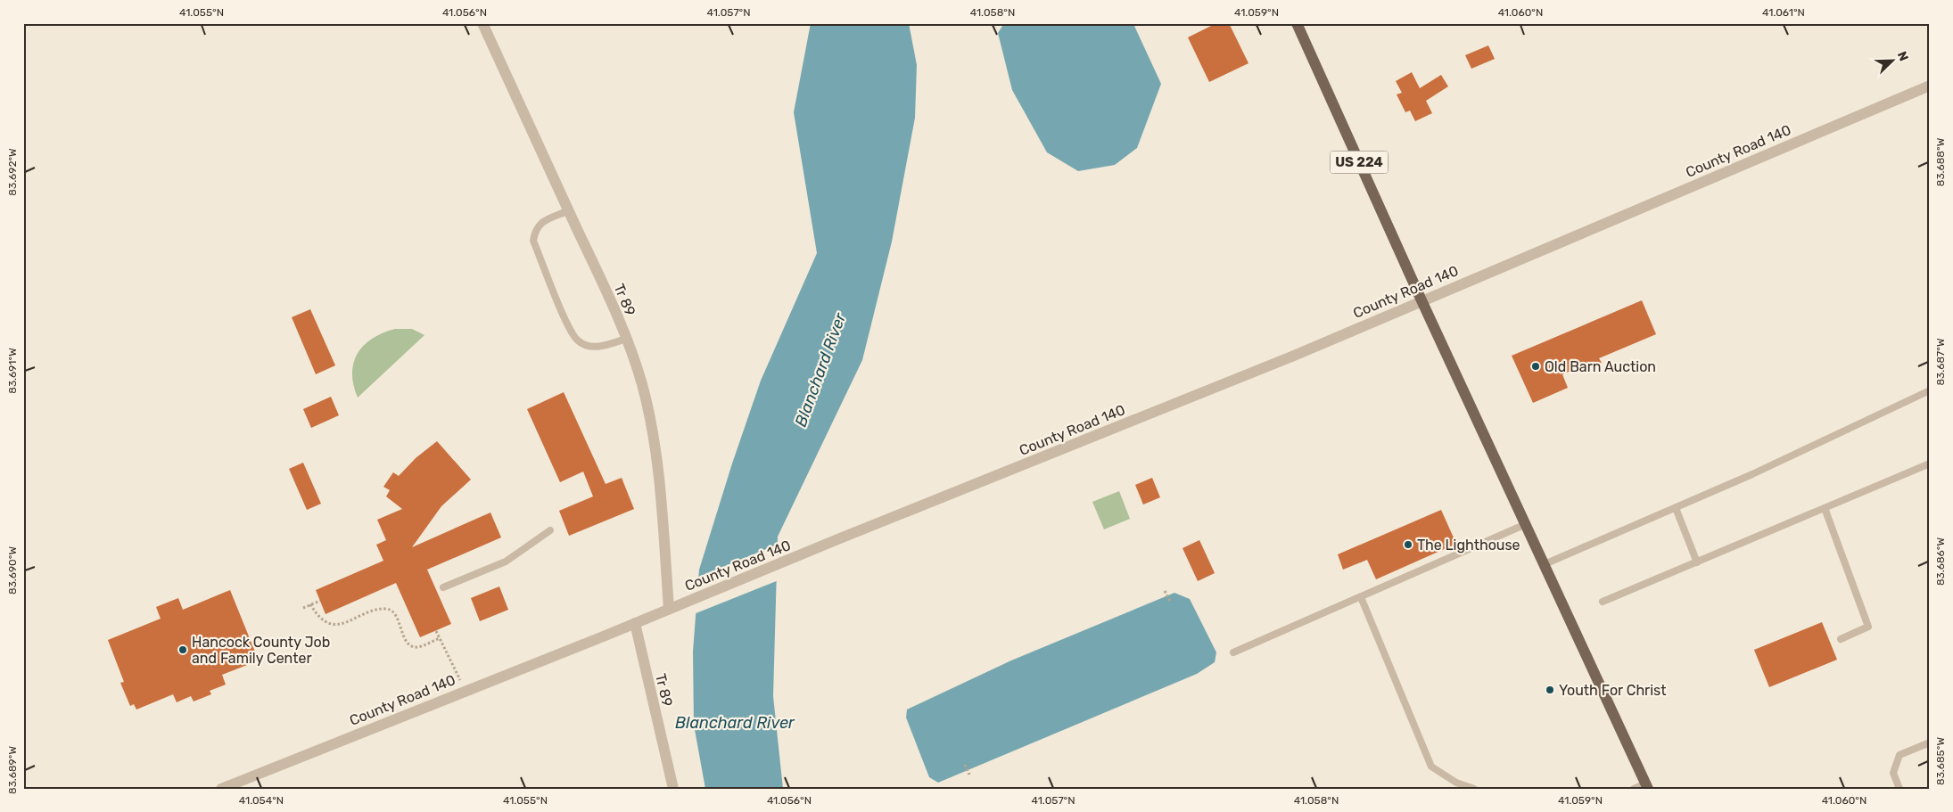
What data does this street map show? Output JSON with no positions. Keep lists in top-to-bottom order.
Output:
{
  "streets": {
    "main road": ["US 224"],
    "street": ["County Road 140", "Tr 89"]
  },
  "crossings": [
    ["County Road 140", "US 224"],
    ["County Road 140", "Tr 89"]
  ],
  "water": ["Blanchard River"],
  "places": [
    "Old Barn Auction",
    "The Lighthouse",
    "Hancock County Job and Family Center",
    "Youth For Christ"
  ],
  "north": "top right",
  "coordinates": [
    "41.055°N",
    "41.056°N",
    "41.057°N",
    "41.058°N",
    "41.059°N",
    "41.060°N",
    "41.061°N",
    "83.688°W",
    "83.692°W",
    "83.687°W",
    "83.691°W",
    "83.686°W",
    "83.690°W",
    "83.685°W",
    "83.689°W",
    "41.054°N"
  ]
}
